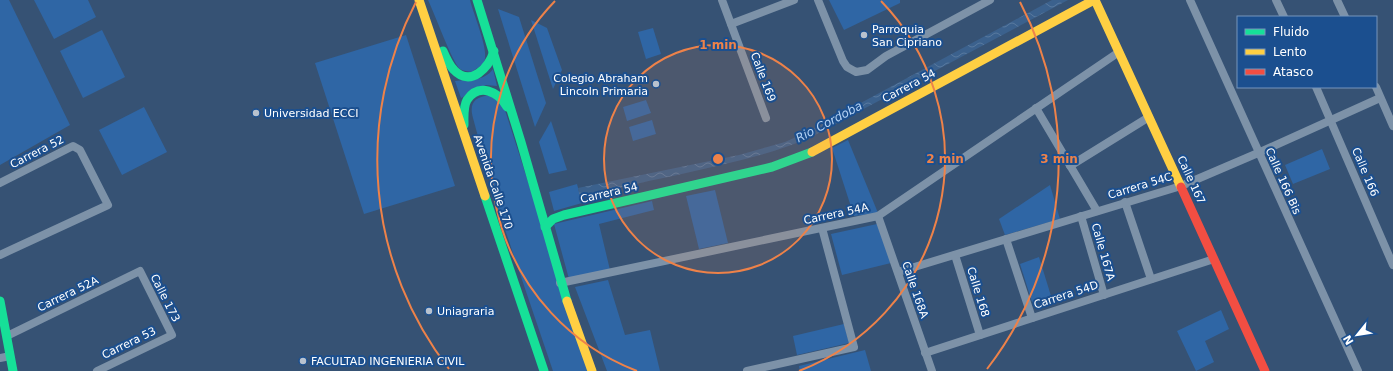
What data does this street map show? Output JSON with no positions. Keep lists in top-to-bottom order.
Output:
{
  "streets": {
    "street": [
      "Calle 169",
      "Carrera 54",
      "Carrera 52",
      "Calle 166",
      "Calle 167",
      "Calle 166 Bis",
      "Avenida Calle 170",
      "Carrera 54C",
      "Carrera 54A",
      "Calle 167A",
      "Calle 168A",
      "Calle 168",
      "Carrera 52A",
      "Carrera 54D",
      "Calle 173",
      "Carrera 53"
    ]
  },
  "crossings": [
    ["Carrera 54", "Calle 167"],
    ["Calle 166", "Carrera 54C"],
    ["Calle 167", "Carrera 54C"],
    ["Calle 167", "Carrera 54A"],
    ["Calle 167", "Carrera 54D"],
    ["Calle 166 Bis", "Carrera 54C"],
    ["Carrera 54C", "Calle 167A"],
    ["Carrera 54C", "Calle 168A"],
    ["Carrera 54C", "Calle 168"],
    ["Carrera 54A", "Calle 167A"],
    ["Carrera 54A", "Calle 168A"],
    ["Calle 167A", "Carrera 54D"],
    ["Calle 168A", "Carrera 54D"],
    ["Calle 168", "Carrera 54D"],
    ["Carrera 52A", "Calle 173"],
    ["Calle 173", "Carrera 53"]
  ],
  "water": ["Rio Cordoba"],
  "places": [
    "Parroquia San Cipriano",
    "Colegio Abraham Lincoln Primaria",
    "Universidad ECCI",
    "Uniagraria",
    "FACULTAD INGENIERIA CIVIL"
  ],
  "legend": ["Fluido", "Lento", "Atasco"],
  "north": "bottom left",
  "rings": ["1 min", "2 min", "3 min"]
}
